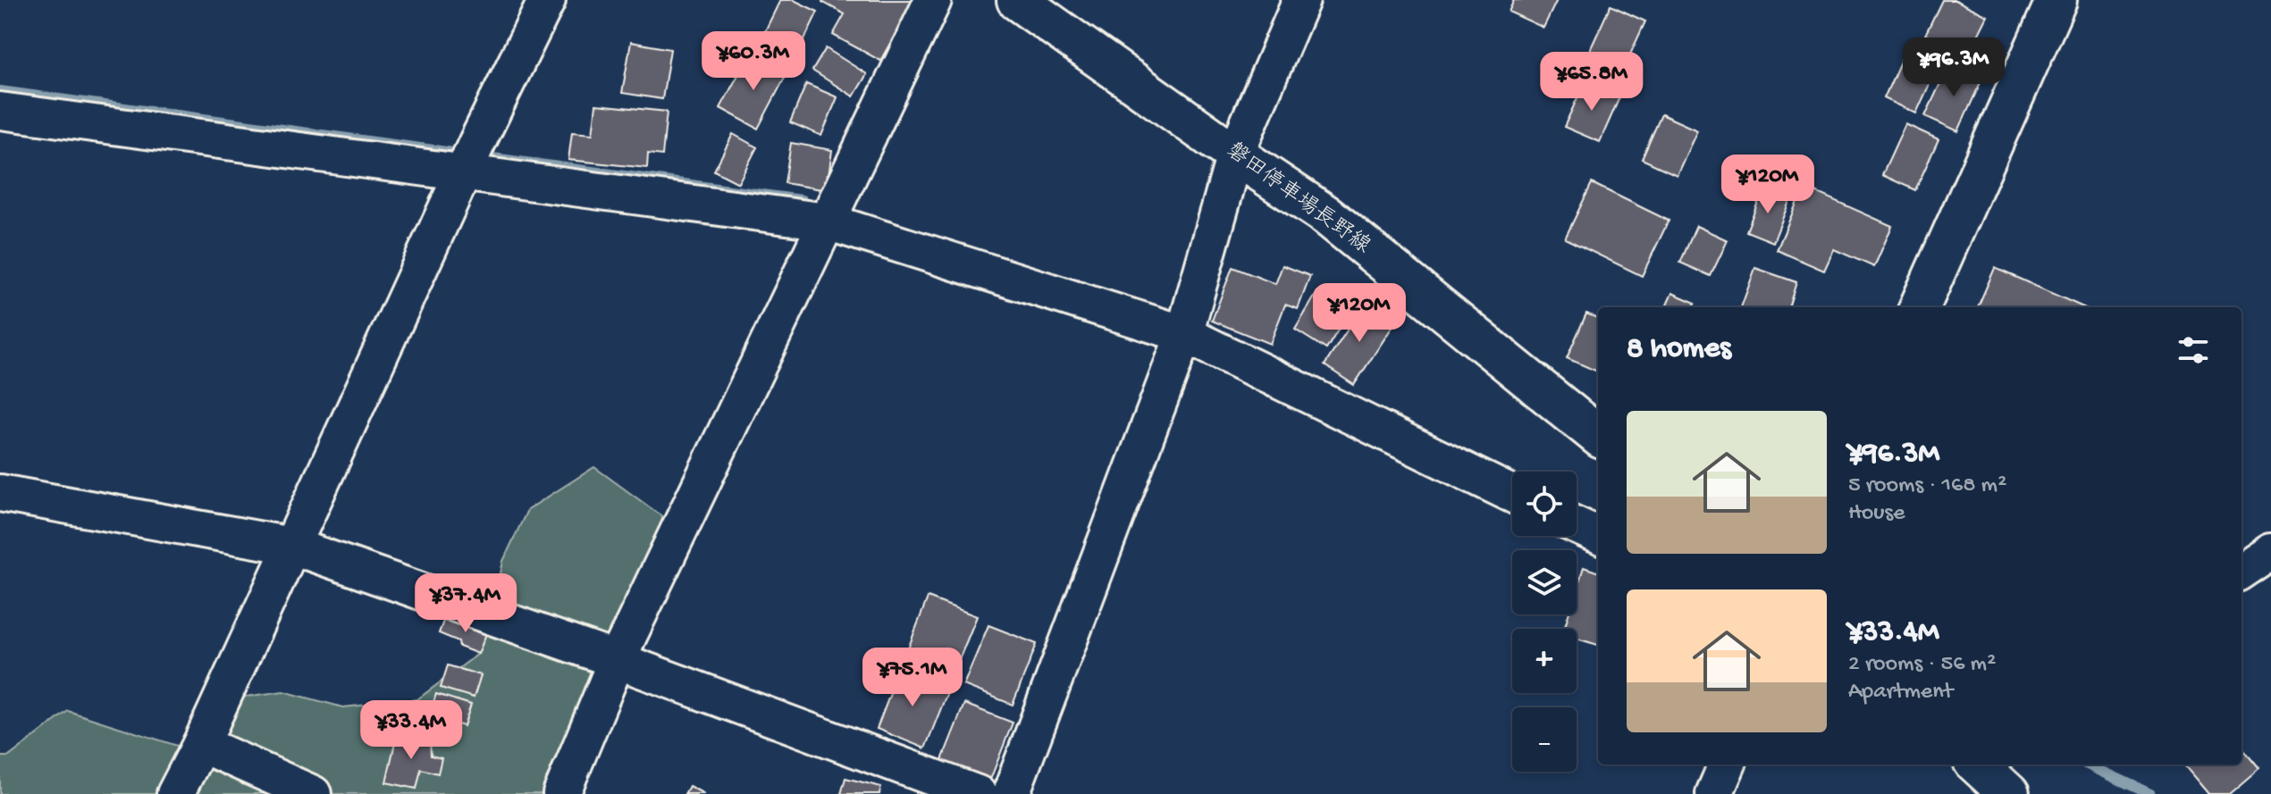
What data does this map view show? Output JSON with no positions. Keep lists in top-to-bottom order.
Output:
{
  "streets": {
    "main road": ["磐田停車場長野線"]
  },
  "page": {
    "price": [
      "¥60.3M",
      "¥96.3M",
      "¥65.8M",
      "¥120M",
      "¥120M",
      "¥37.4M",
      "¥75.1M",
      "¥33.4M"
    ],
    "heading": "8 homes",
    "list": [
      {
        "name": "¥96.3M",
        "note": "5 rooms · 168 m² · House"
      },
      {
        "name": "¥33.4M",
        "note": "2 rooms · 56 m² · Apartment"
      }
    ],
    "map_buttons": ["+", "−"]
  }
}
